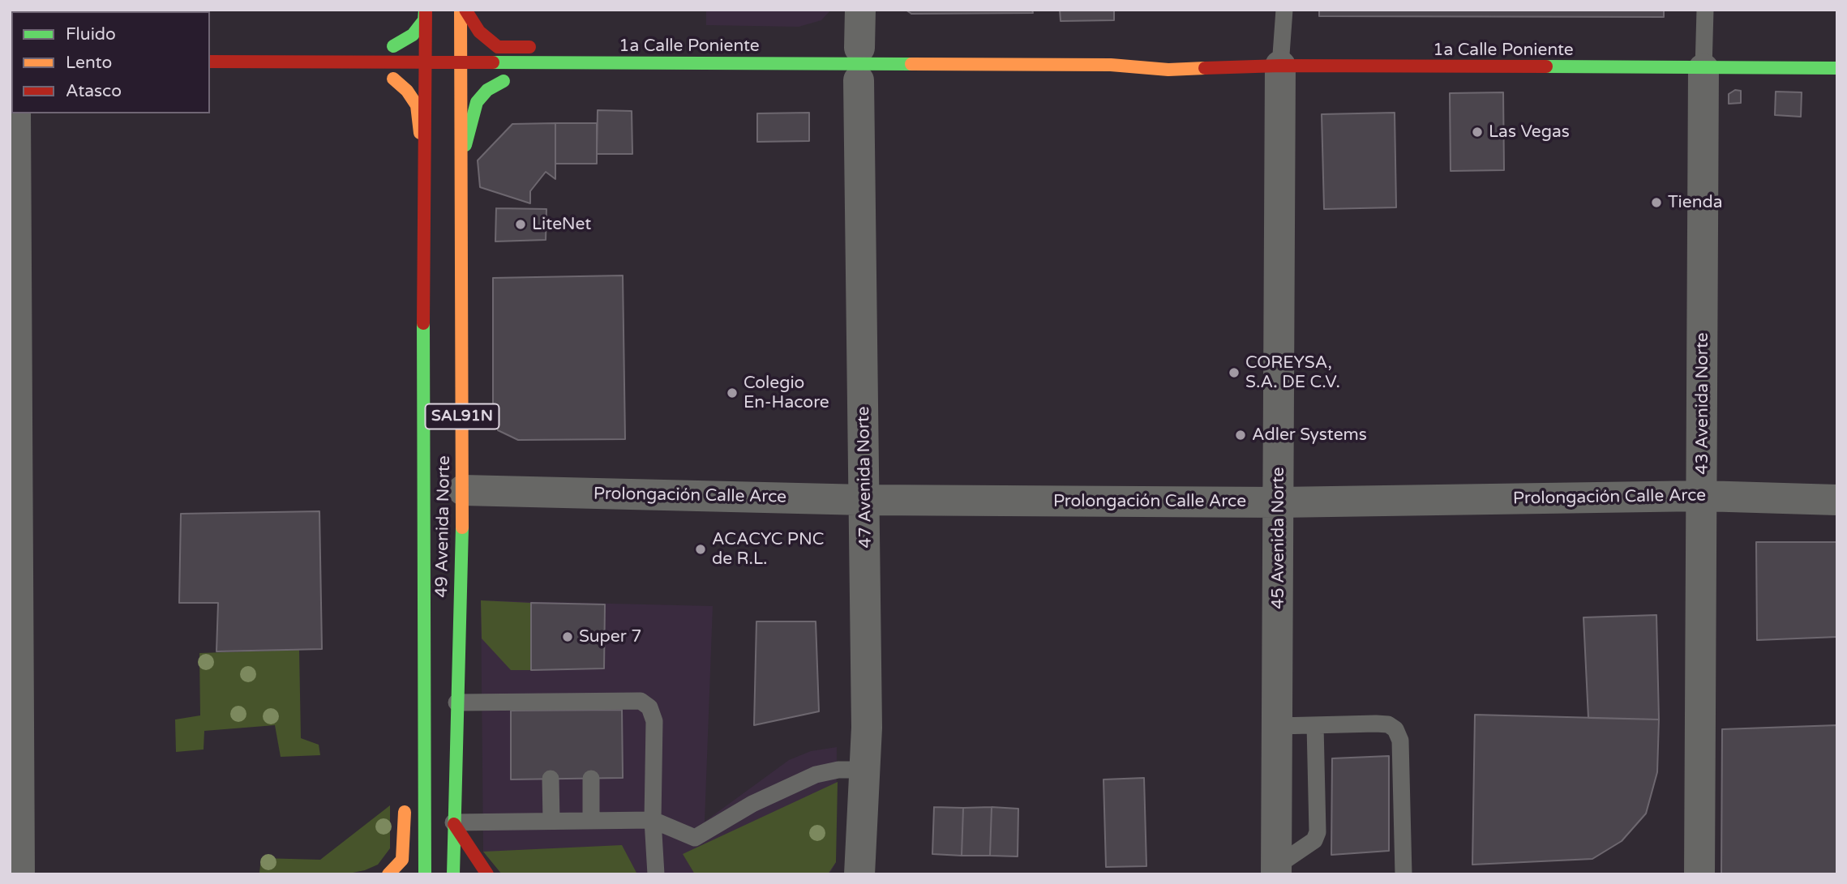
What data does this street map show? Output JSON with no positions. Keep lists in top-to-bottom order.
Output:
{
  "streets": {
    "street": [
      "1a Calle Poniente",
      "43 Avenida Norte",
      "SAL91N",
      "47 Avenida Norte",
      "Prolongación Calle Arce",
      "49 Avenida Norte",
      "45 Avenida Norte"
    ]
  },
  "crossings": [
    ["1a Calle Poniente", "43 Avenida Norte"],
    ["1a Calle Poniente", "45 Avenida Norte"],
    ["43 Avenida Norte", "Prolongación Calle Arce"],
    ["47 Avenida Norte", "Prolongación Calle Arce"],
    ["Prolongación Calle Arce", "49 Avenida Norte"],
    ["Prolongación Calle Arce", "45 Avenida Norte"]
  ],
  "places": [
    "Las Vegas",
    "Tienda",
    "LiteNet",
    "COREYSA, S.A. DE C.V.",
    "Colegio En-Hacore",
    "Adler Systems",
    "ACACYC PNC de R.L.",
    "Super 7"
  ],
  "legend": ["Fluido", "Lento", "Atasco"]
}
